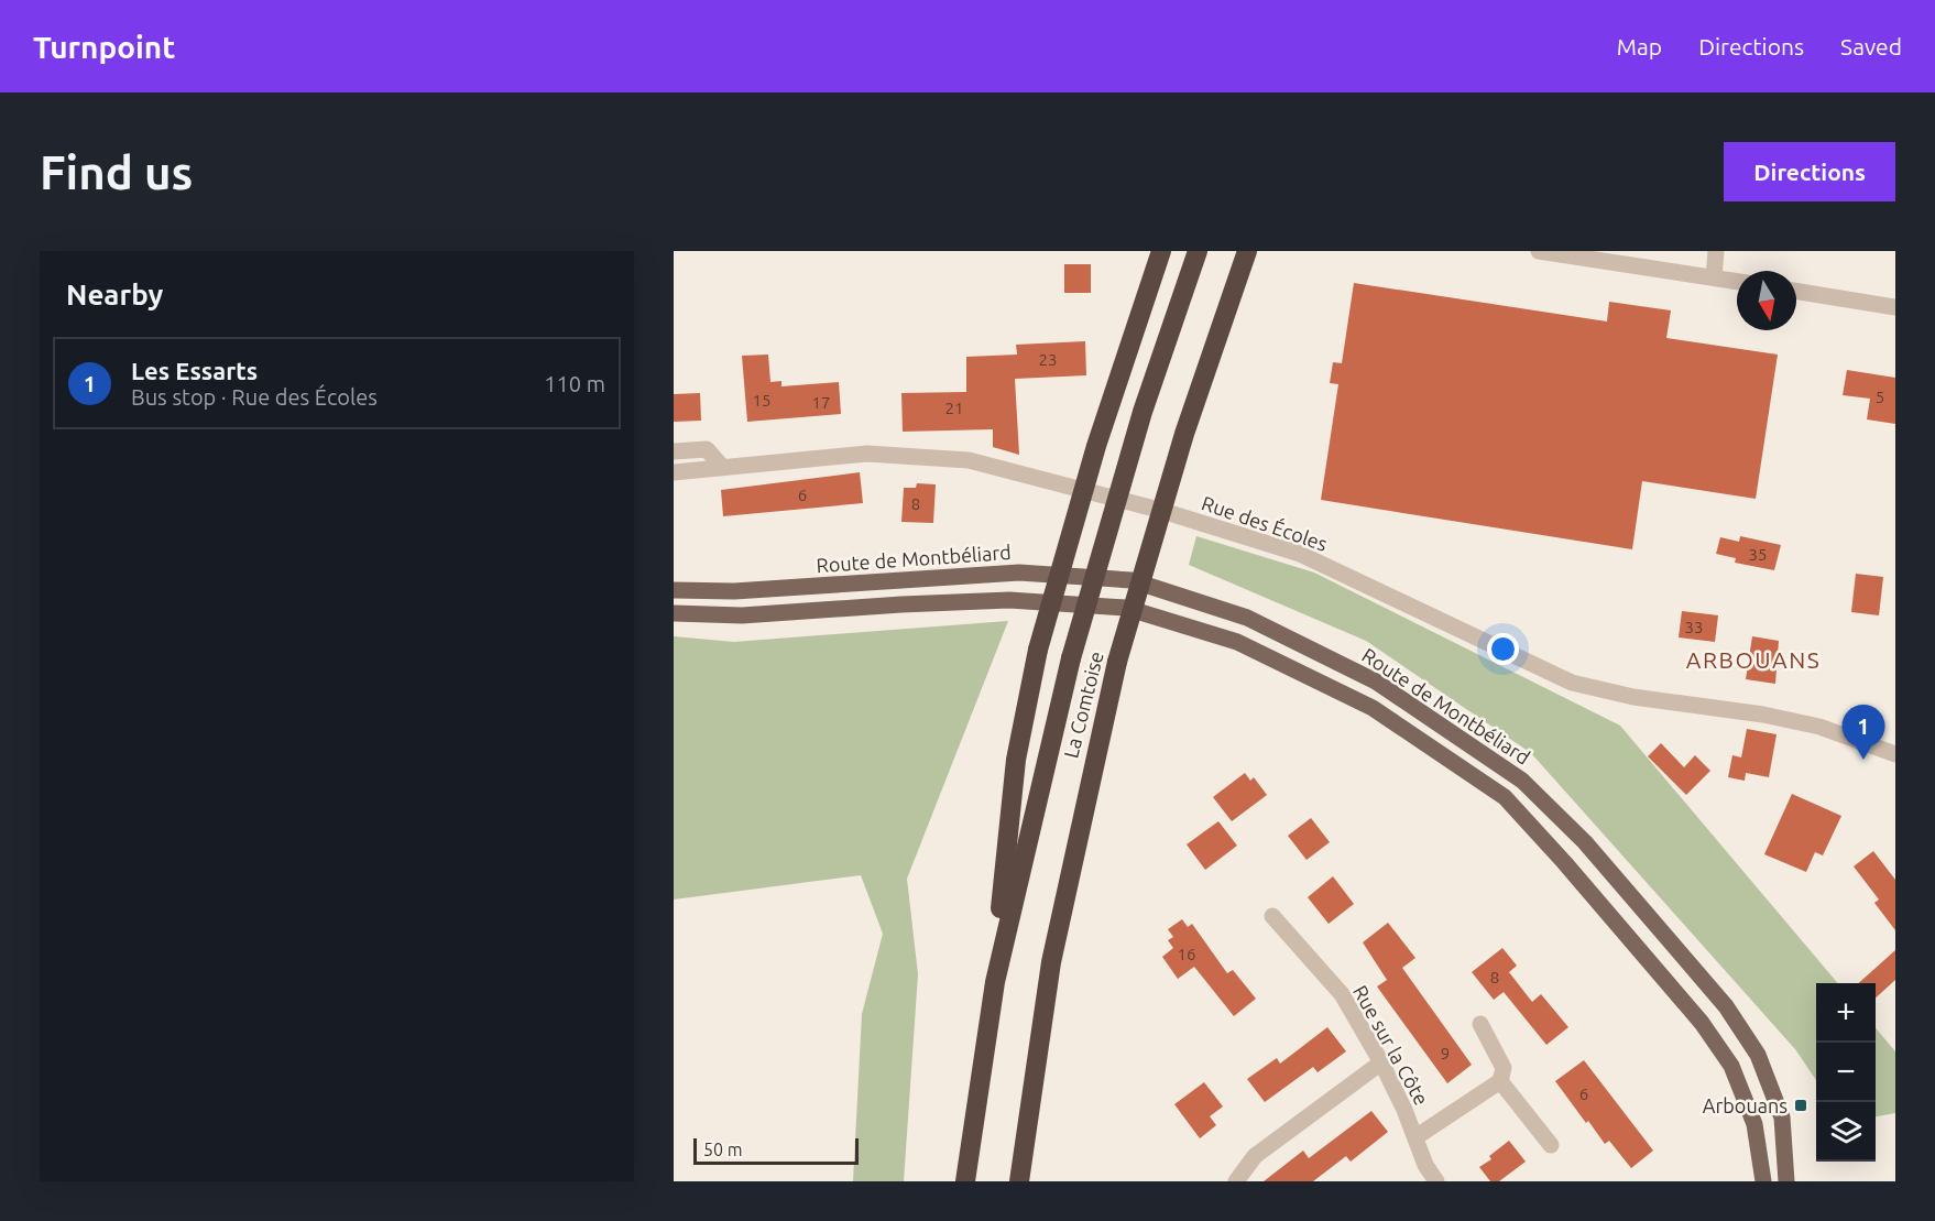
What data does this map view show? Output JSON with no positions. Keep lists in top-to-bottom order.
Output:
{
  "streets": {
    "highway": ["La Comtoise"],
    "main road": ["Route de Montbéliard"],
    "street": ["Rue des Écoles", "Rue sur la Côte"]
  },
  "districts": ["ARBOUANS"],
  "places": {
    "transit": ["Arbouans"]
  },
  "house_numbers": [
    "23",
    "5",
    "15",
    "17",
    "21",
    "6",
    "8",
    "35",
    "33",
    "16",
    "8",
    "9",
    "6"
  ],
  "scale_bar": "50 m",
  "north": "bottom",
  "page": {
    "header": "Turnpoint",
    "nav": ["Map", "Directions", "Saved"],
    "buttons": "Directions",
    "title": "Find us",
    "heading": "Nearby",
    "list": [
      {
        "mark": "1",
        "name": "Les Essarts",
        "note": "Bus stop · Rue des Écoles",
        "value": "110 m"
      }
    ],
    "pins": "1",
    "map_buttons": ["+", "−"],
    "scale": "50 m"
  }
}
